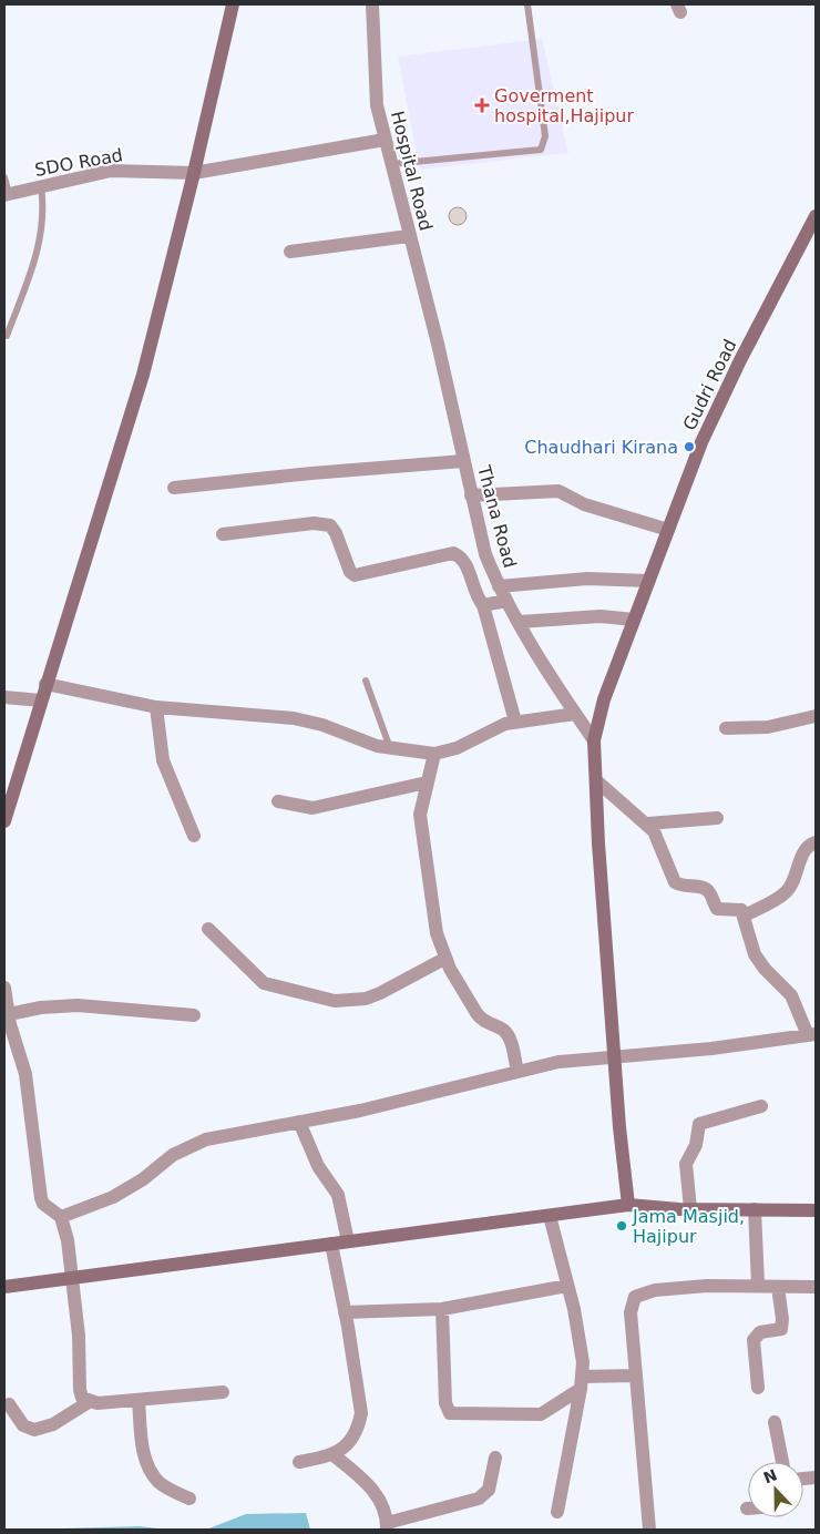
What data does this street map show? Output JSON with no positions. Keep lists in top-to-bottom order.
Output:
{
  "streets": {
    "main road": ["Gudri Road"],
    "street": ["SDO Road", "Hospital Road", "Thana Road"]
  },
  "crossings": [
    ["SDO Road", "Hospital Road"],
    ["Hospital Road", "Thana Road"],
    ["Gudri Road", "Thana Road"]
  ],
  "places": {
    "health": ["Goverment hospital,Hajipur"],
    "other": ["Chaudhari Kirana", "Jama Masjid, Hajipur"]
  },
  "north": "top"
}
